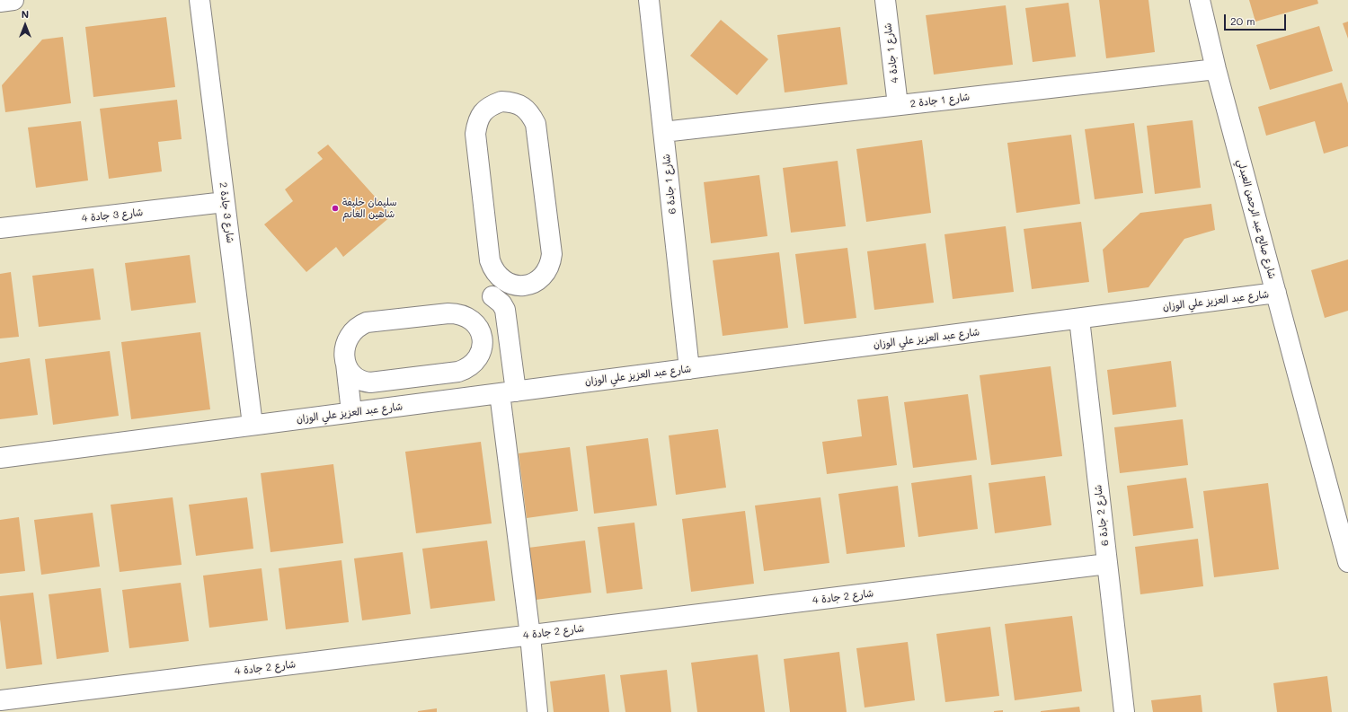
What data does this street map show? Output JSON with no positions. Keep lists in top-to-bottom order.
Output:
{
  "streets": {
    "street": [
      "شارع 1 جادة 4",
      "شارع 1 جادة 2",
      "شارع 1 جادة 6",
      "شارع 3 جادة 2",
      "شارع 3 جادة 4",
      "شارع صالح عبد الرحمن العبدلي",
      "شارع عبد العزيز علي الوزان",
      "شارع 2 جادة 6",
      "شارع 2 جادة 4"
    ]
  },
  "crossings": [
    ["شارع 1 جادة 4", "شارع 1 جادة 2"],
    ["شارع 1 جادة 2", "شارع 1 جادة 6"],
    ["شارع 1 جادة 2", "شارع صالح عبد الرحمن العبدلي"],
    ["شارع 1 جادة 6", "شارع عبد العزيز علي الوزان"],
    ["شارع 3 جادة 2", "شارع 3 جادة 4"],
    ["شارع 3 جادة 2", "شارع عبد العزيز علي الوزان"],
    ["شارع صالح عبد الرحمن العبدلي", "شارع عبد العزيز علي الوزان"],
    ["شارع عبد العزيز علي الوزان", "شارع 2 جادة 6"],
    ["شارع 2 جادة 6", "شارع 2 جادة 4"]
  ],
  "places": ["سليمان خليفة شاهين الغانم"],
  "scale_bar": "20 m",
  "north": "top"
}
